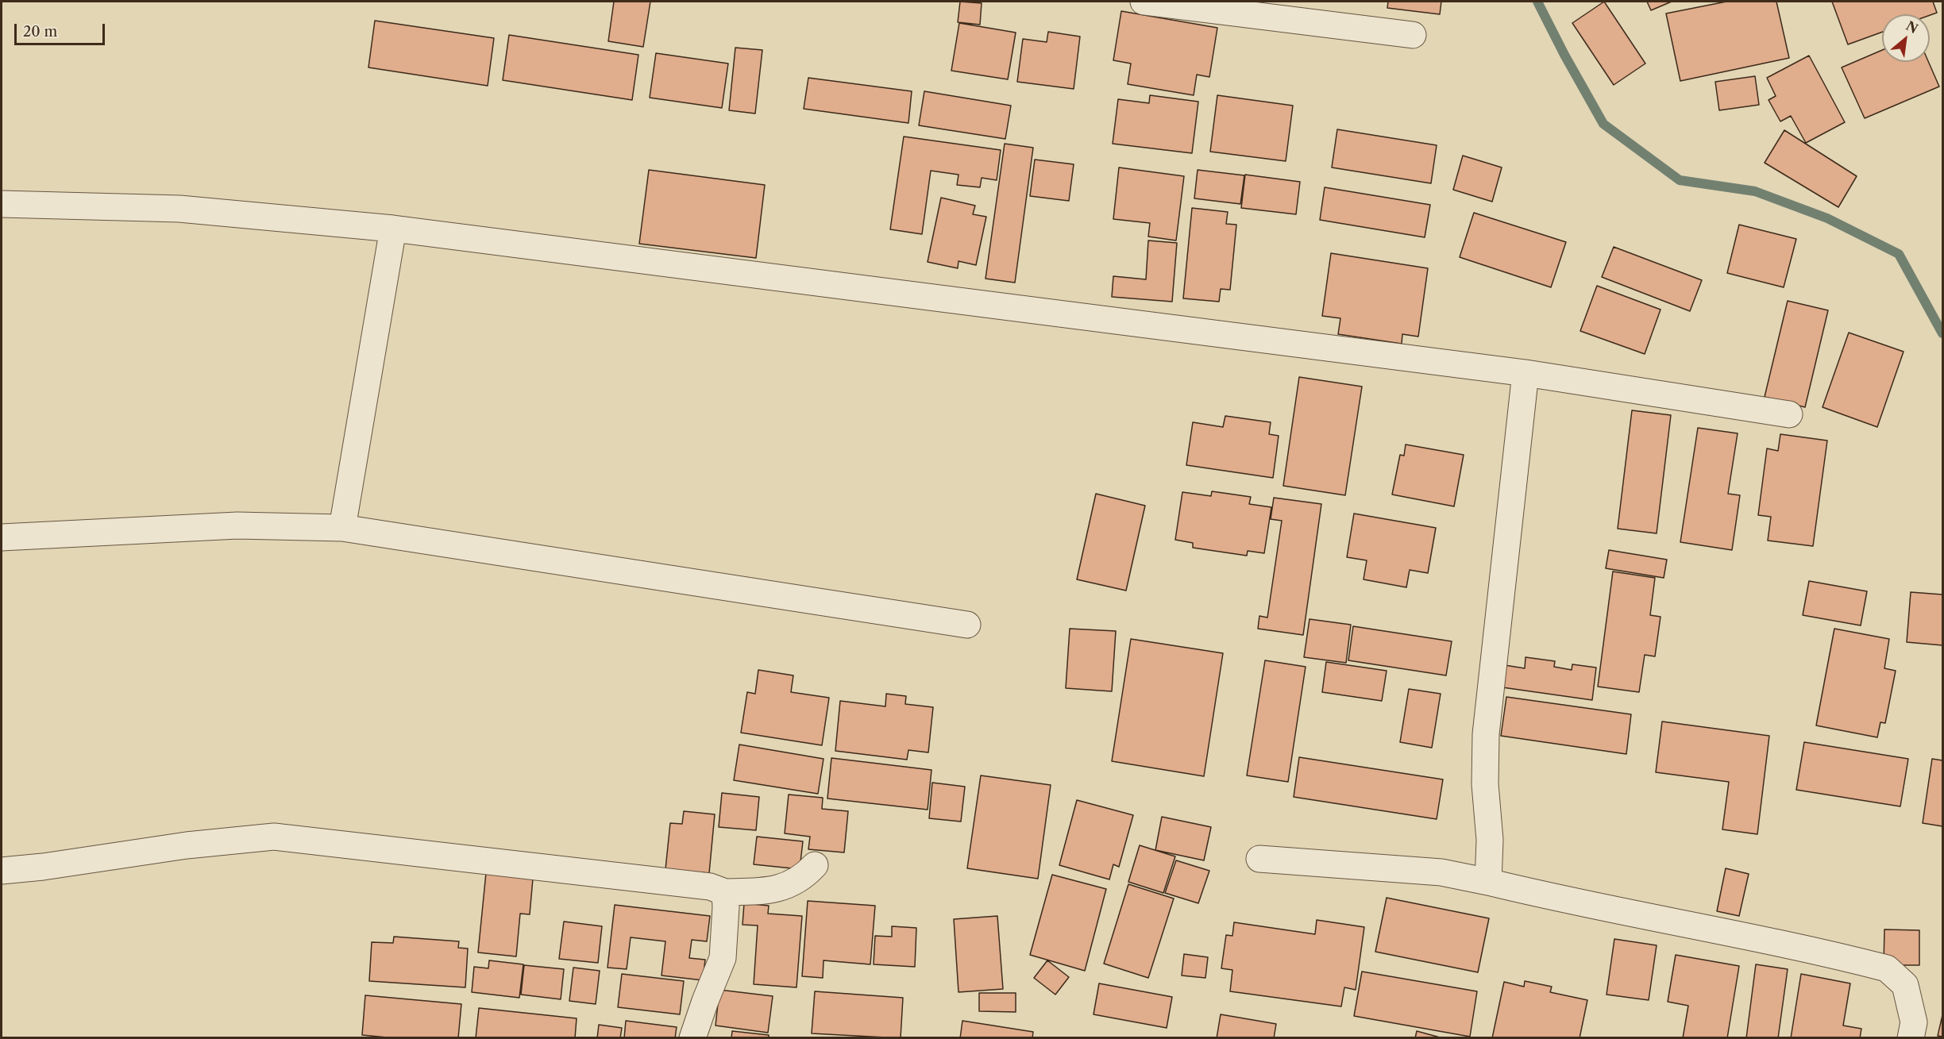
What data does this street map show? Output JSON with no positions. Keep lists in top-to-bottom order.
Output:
{
  "scale_bar": "20 m",
  "north": "top right"
}
